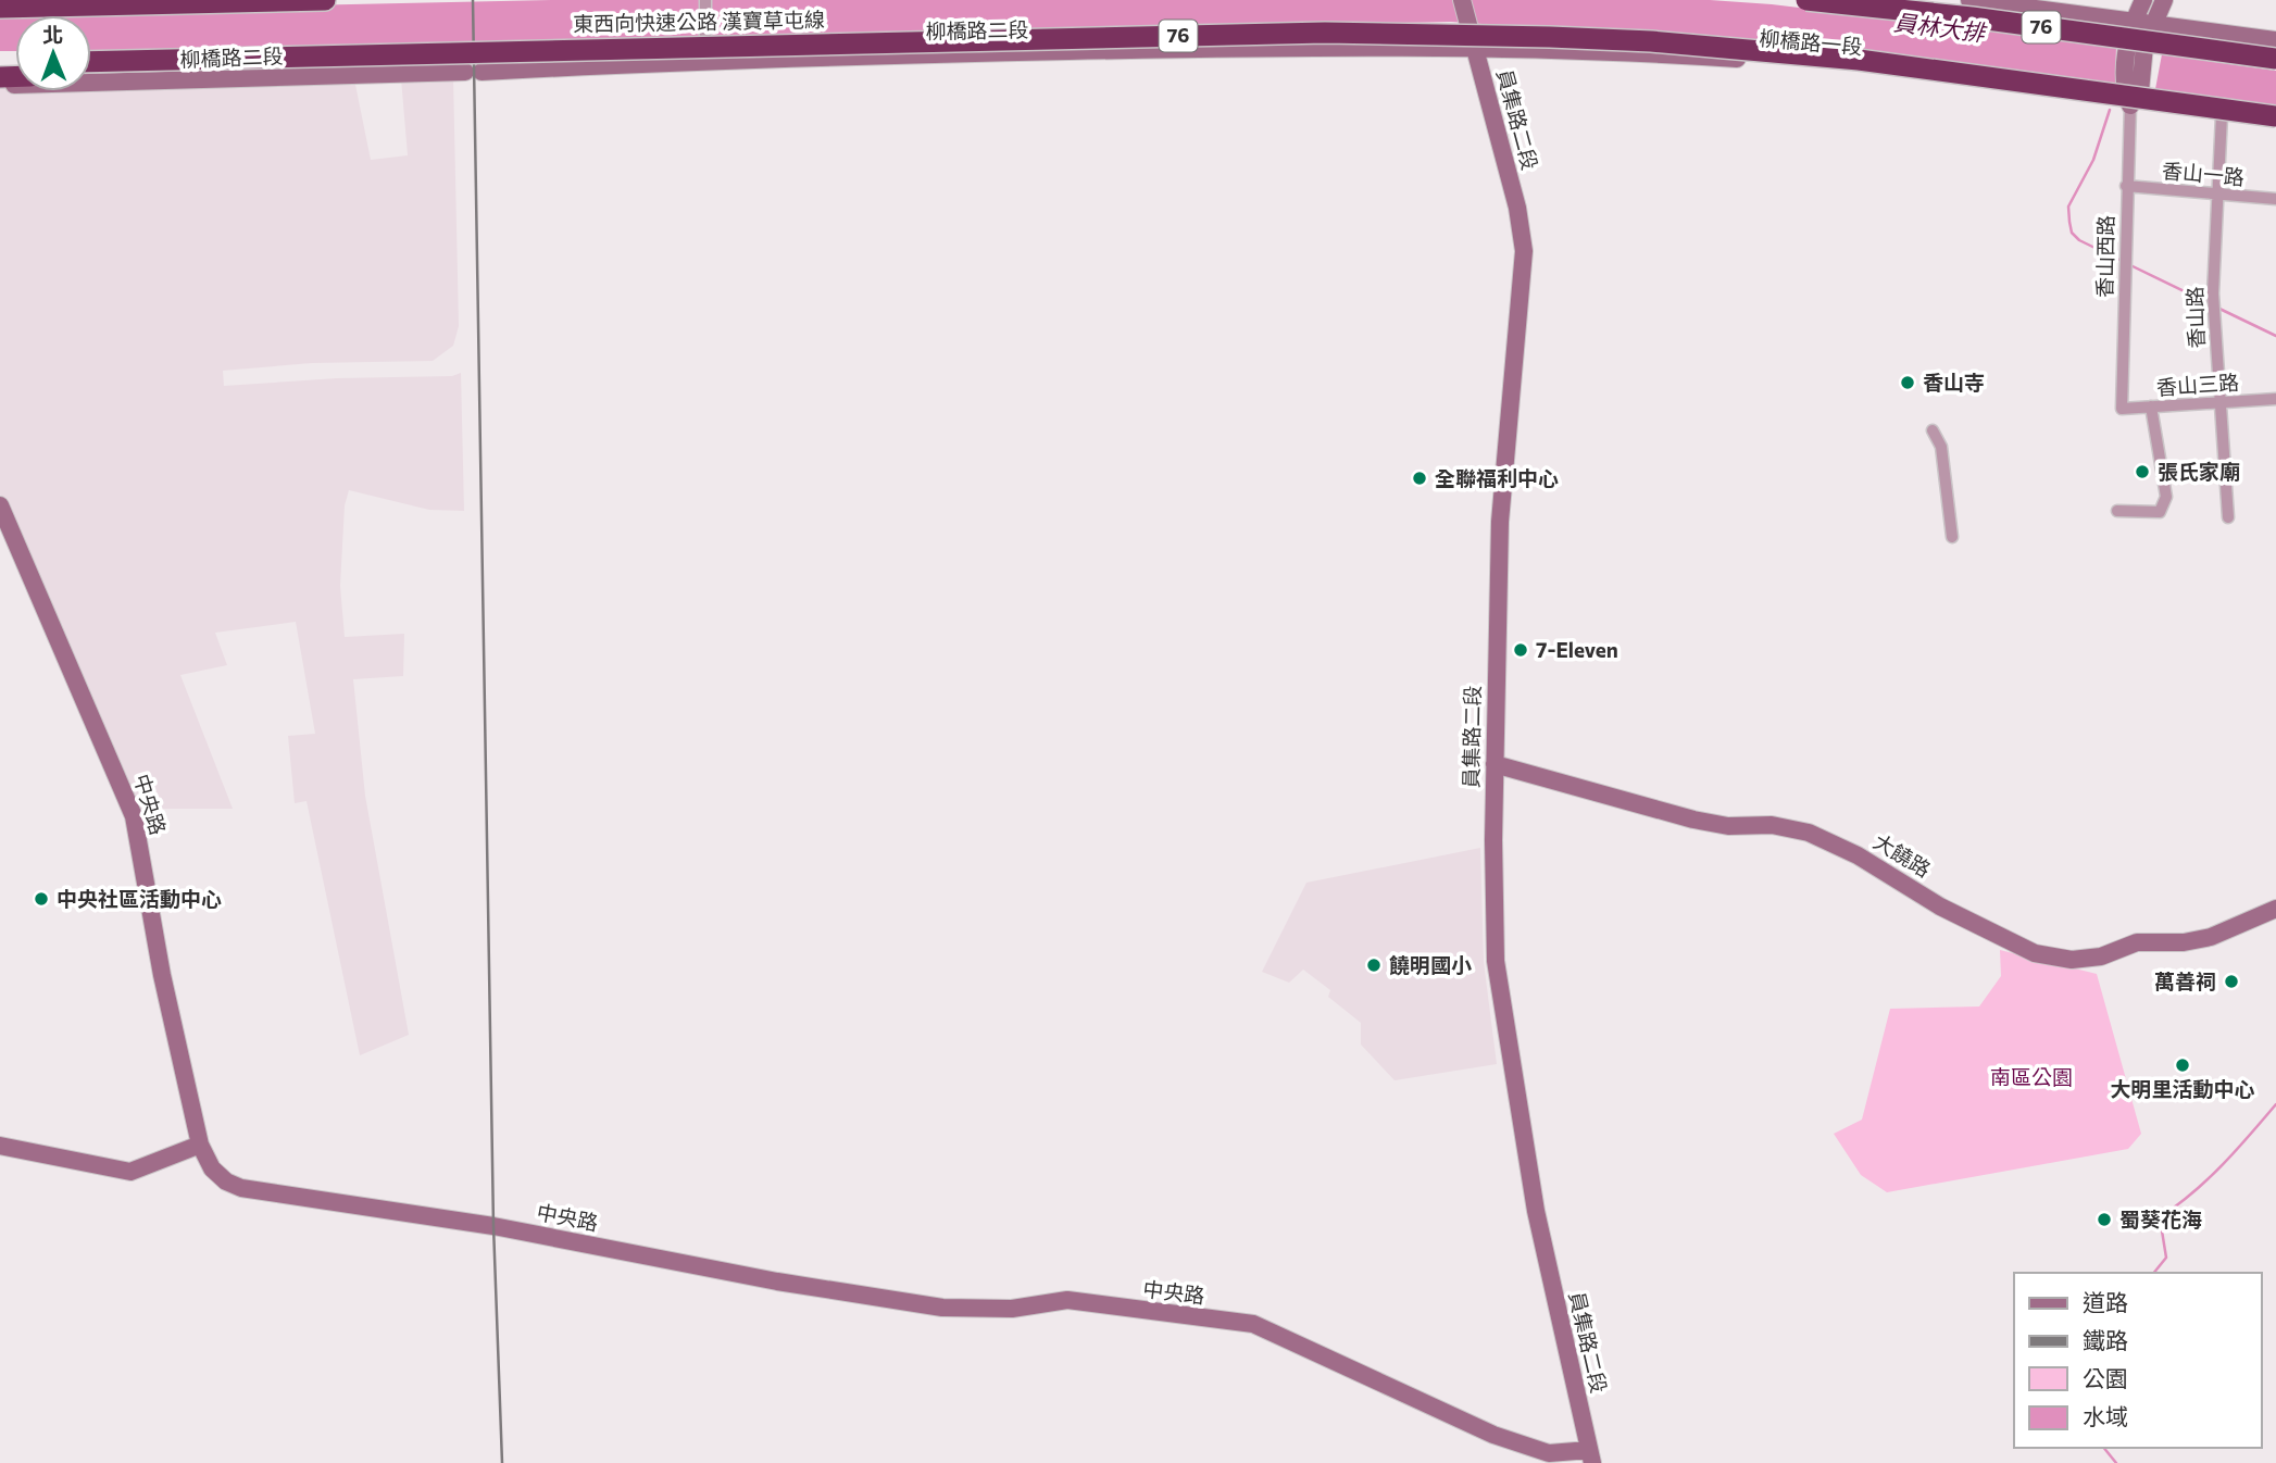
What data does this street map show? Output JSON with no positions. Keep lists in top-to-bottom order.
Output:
{
  "streets": {
    "highway": ["東西向快速公路 漢寶草屯線", "76"],
    "main road": [
      "柳橋路二段",
      "柳橋路一段",
      "員集路二段",
      "中央路",
      "大饒路"
    ],
    "street": [
      "香山一路",
      "香山西路",
      "香山路",
      "香山三路"
    ]
  },
  "crossings": [
    ["東西向快速公路 漢寶草屯線", "柳橋路二段"],
    ["柳橋路二段", "柳橋路一段"],
    ["柳橋路二段", "員集路二段"],
    ["柳橋路一段", "員集路二段"],
    ["柳橋路一段", "香山西路"],
    ["柳橋路一段", "香山路"],
    ["員集路二段", "中央路"],
    ["員集路二段", "大饒路"],
    ["香山一路", "香山西路"],
    ["香山一路", "香山路"],
    ["香山西路", "香山三路"],
    ["香山路", "香山三路"]
  ],
  "water": ["員林大排"],
  "parks": ["南區公園"],
  "places": [
    "香山寺",
    "張氏家廟",
    "全聯福利中心",
    "7-Eleven",
    "中央社區活動中心",
    "饒明國小",
    "萬善祠",
    "大明里活動中心",
    "蜀葵花海"
  ],
  "legend": [
    "道路",
    "鐵路",
    "公園",
    "水域"
  ],
  "north": "top"
}
